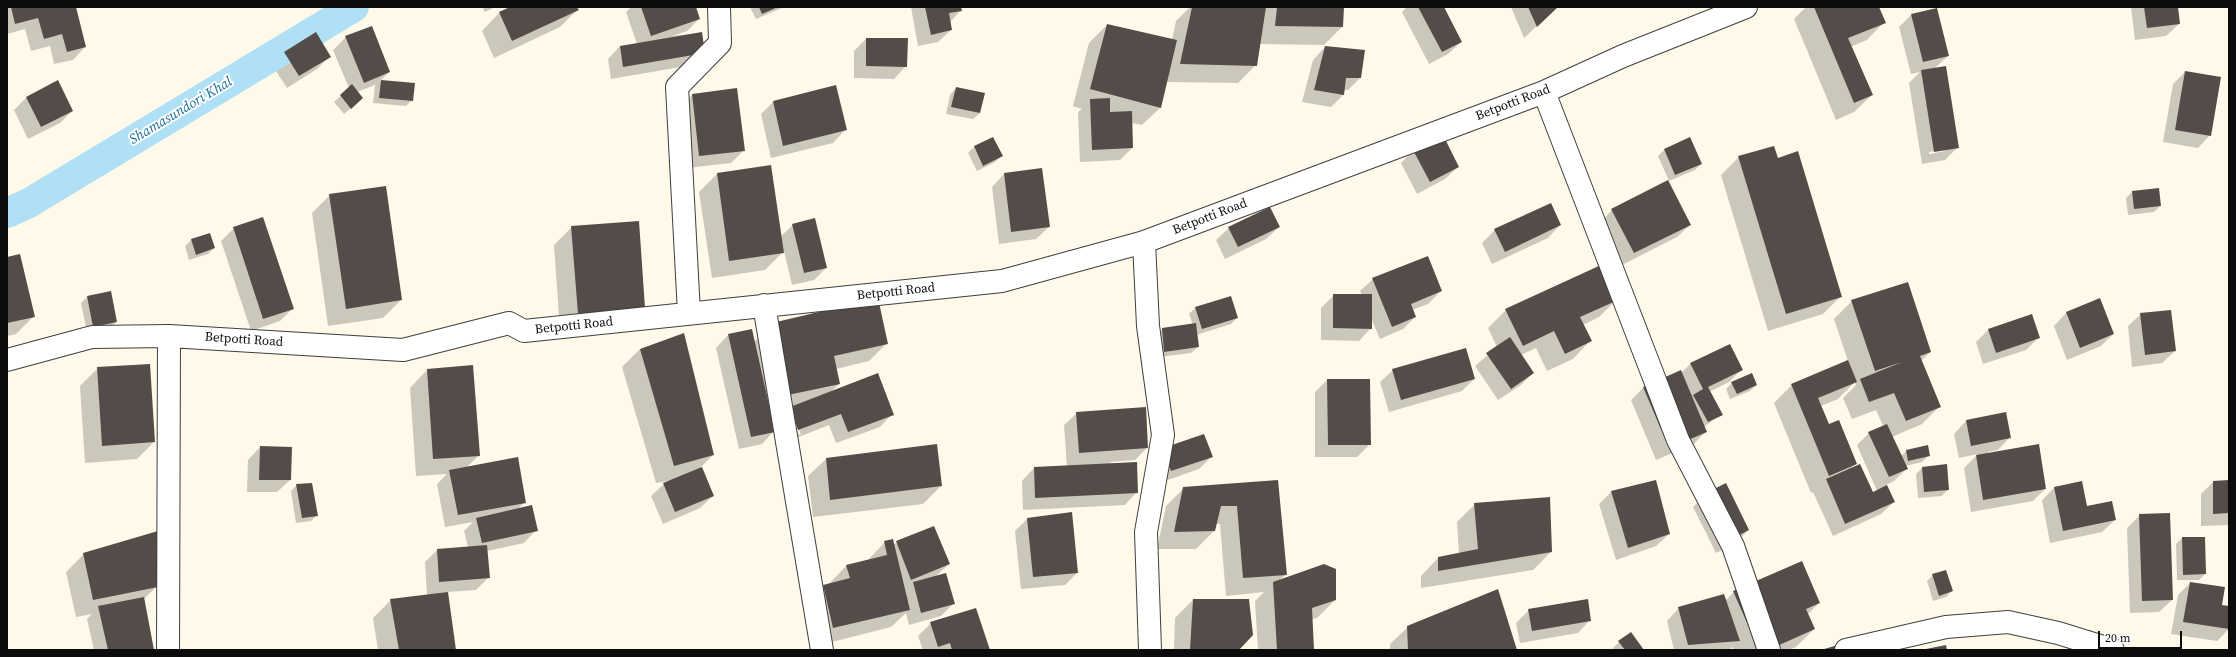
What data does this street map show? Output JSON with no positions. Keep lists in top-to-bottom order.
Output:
{
  "streets": {
    "street": ["Betpotti Road"]
  },
  "water": ["Shamasundori Khal"],
  "scale_bar": "20 m"
}
